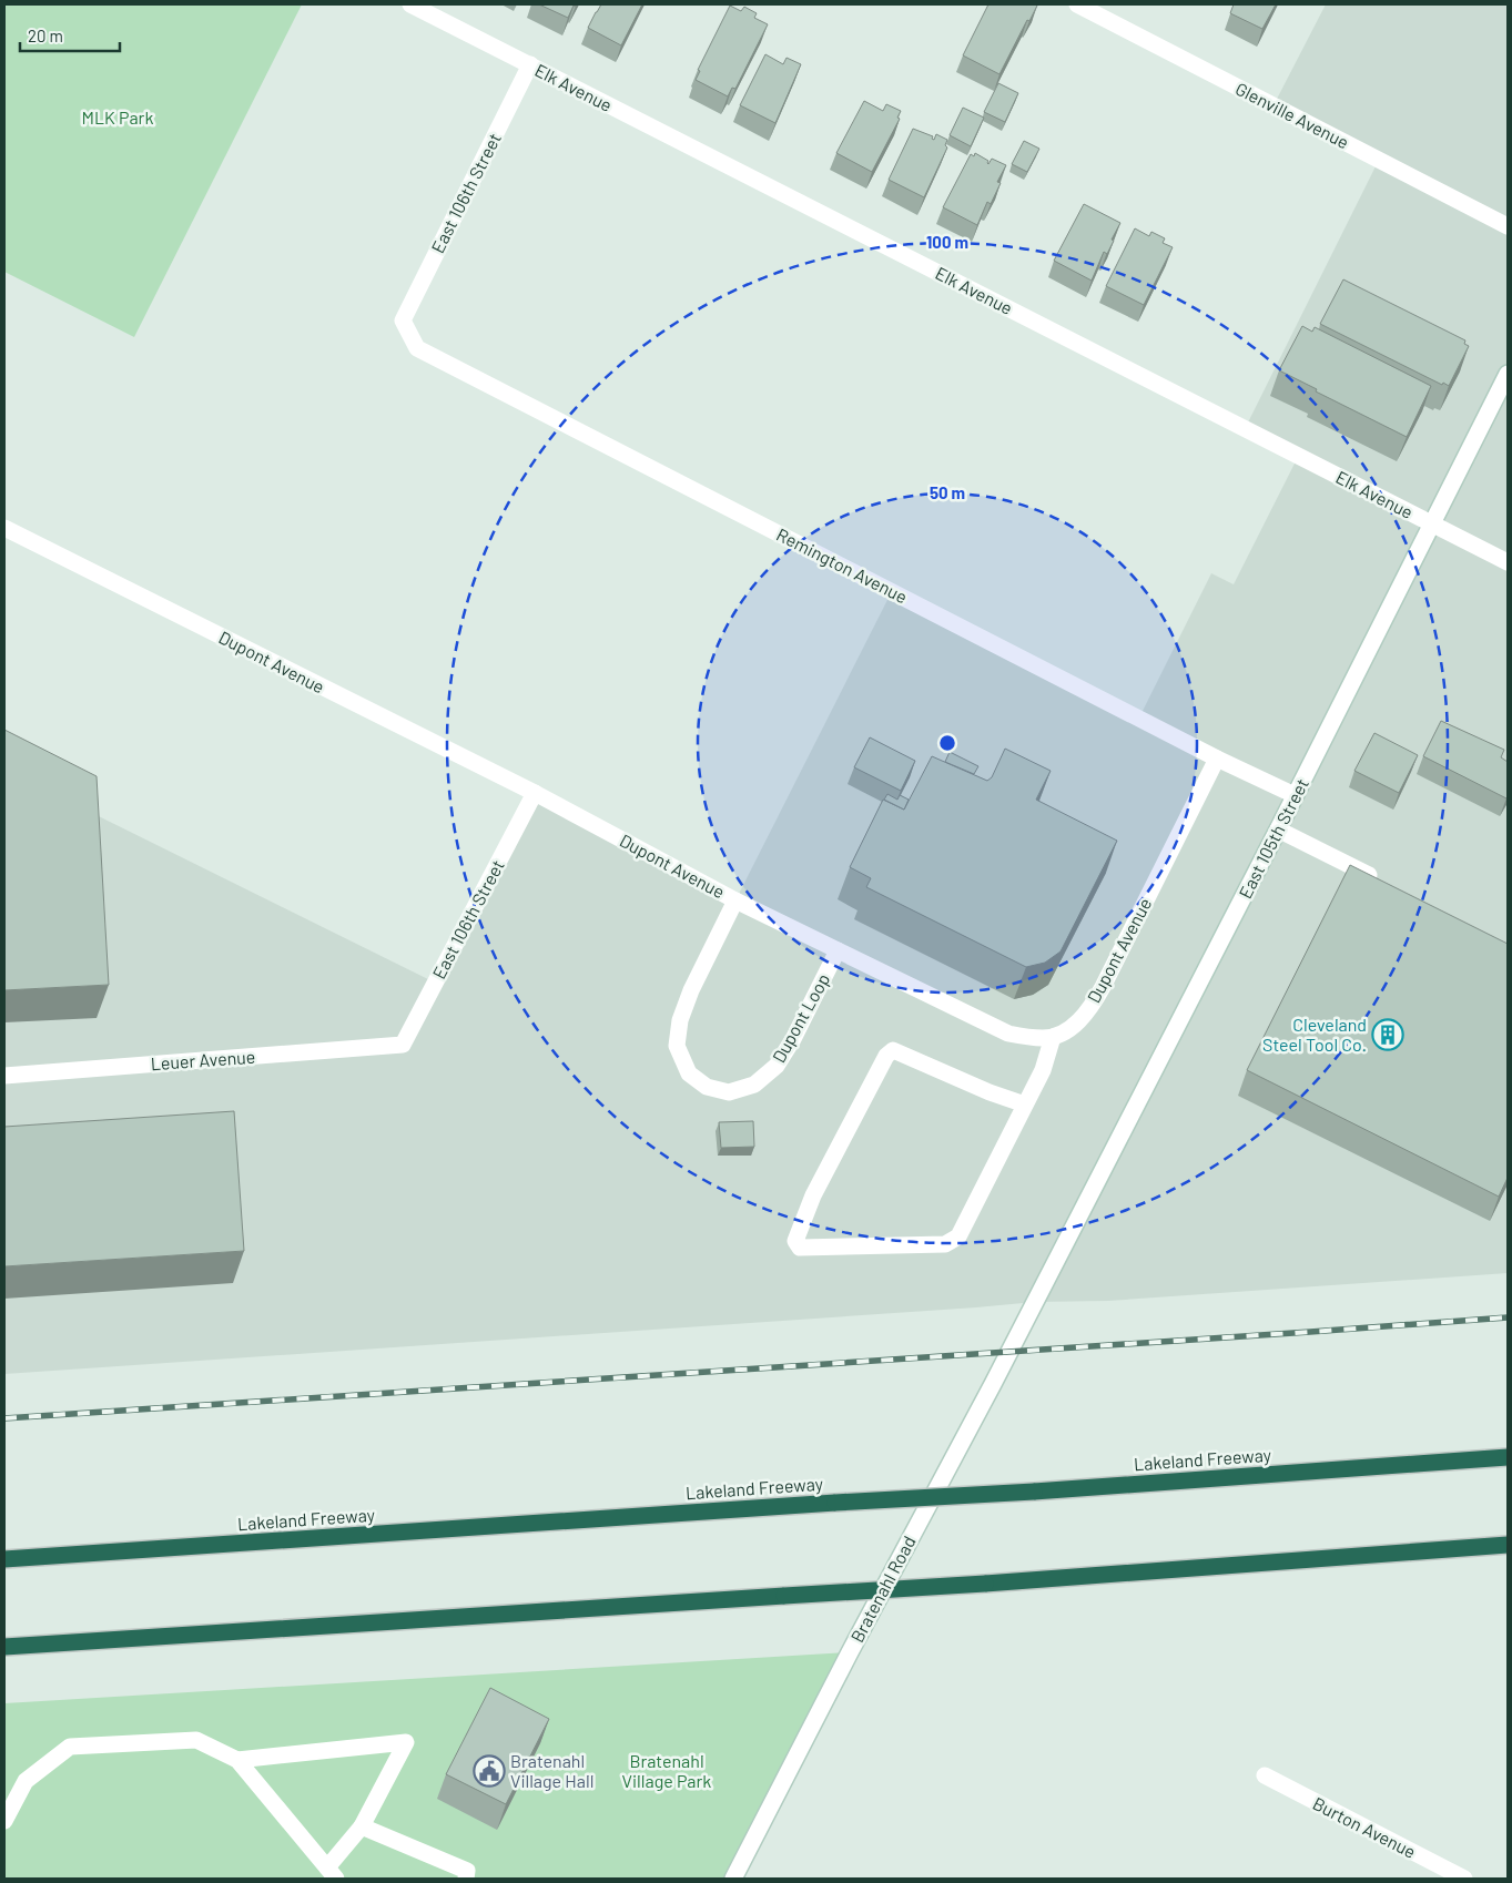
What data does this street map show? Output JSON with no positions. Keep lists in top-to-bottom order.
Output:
{
  "streets": {
    "highway": ["Lakeland Freeway"],
    "street": [
      "Elk Avenue",
      "Glenville Avenue",
      "East 106th Street",
      "Remington Avenue",
      "Dupont Avenue",
      "East 105th Street",
      "Dupont Loop",
      "Leuer Avenue",
      "Bratenahl Road",
      "Burton Avenue"
    ]
  },
  "crossings": [
    ["Elk Avenue", "East 106th Street"],
    ["Elk Avenue", "East 105th Street"],
    ["East 106th Street", "Remington Avenue"],
    ["East 106th Street", "Dupont Avenue"],
    ["East 106th Street", "Leuer Avenue"],
    ["Remington Avenue", "Dupont Avenue"],
    ["Remington Avenue", "East 105th Street"],
    ["Dupont Avenue", "Dupont Loop"],
    ["East 105th Street", "Bratenahl Road"]
  ],
  "parks": ["MLK Park", "Bratenahl Village Park"],
  "places": {
    "building": ["Cleveland Steel Tool Co."],
    "public building": ["Bratenahl Village Hall"]
  },
  "scale_bar": "20 m",
  "rings": ["100 m", "50 m"]
}
